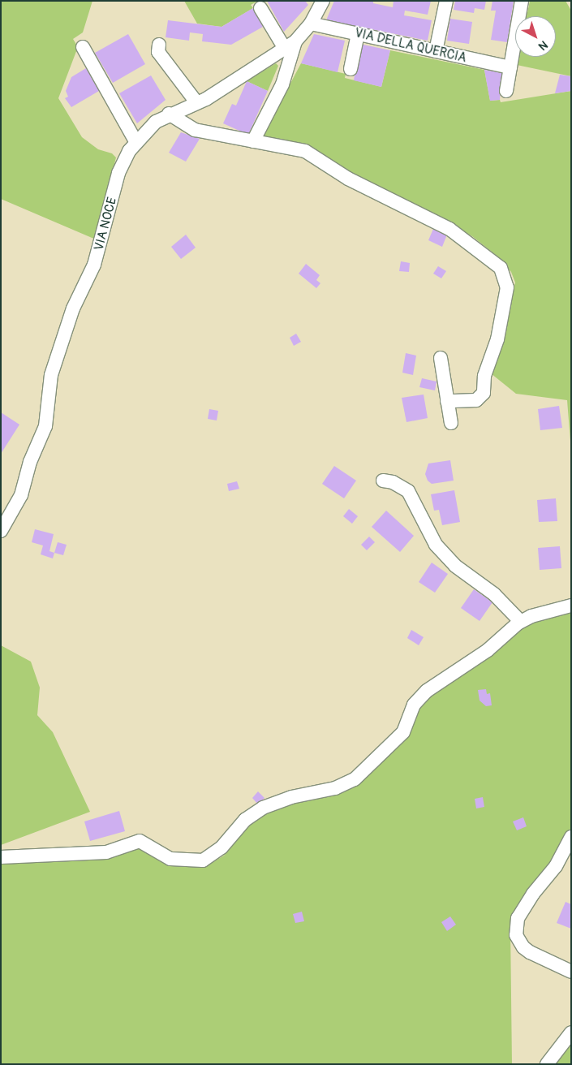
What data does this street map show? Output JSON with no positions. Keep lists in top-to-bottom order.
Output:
{
  "streets": {
    "street": ["VIA DELLA QUERCIA", "VIA NOCE"]
  },
  "crossings": [
    ["VIA DELLA QUERCIA", "VIA NOCE"]
  ],
  "north": "bottom right"
}
